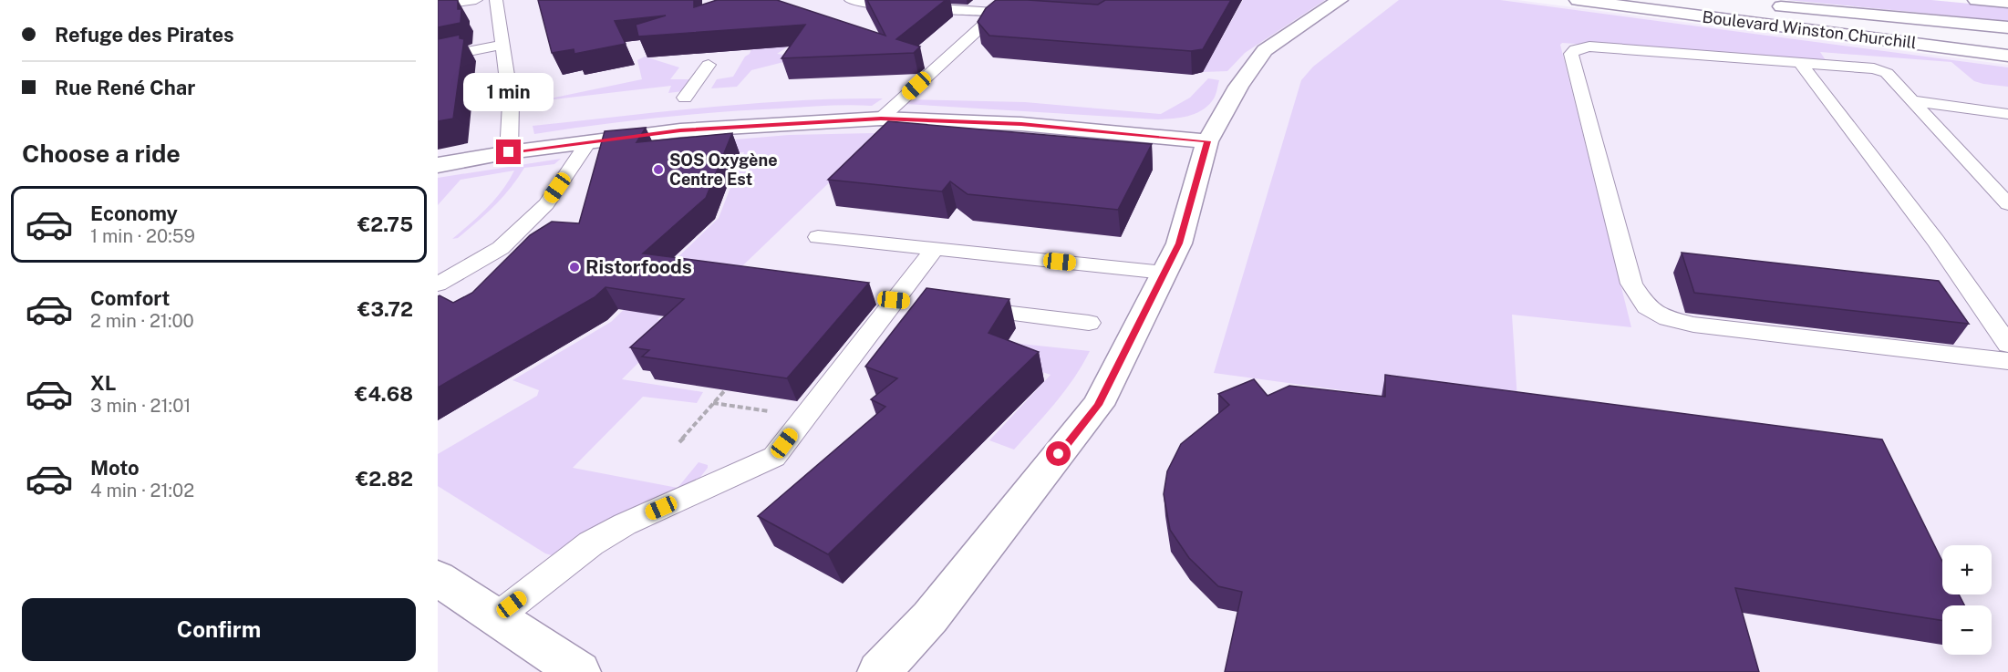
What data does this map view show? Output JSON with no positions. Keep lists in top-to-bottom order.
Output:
{
  "streets": {
    "street": ["Boulevard Winston Churchill"]
  },
  "places": ["SOS Oxygène Centre Est", "Ristorfoods"],
  "page": {
    "banner": ["Refuge des Pirates", "Rue René Char"],
    "bubble": "1 min",
    "heading": "Choose a ride",
    "list": [
      {
        "name": "Economy",
        "note": "1 min · 20:59",
        "value": "€2.75"
      },
      {
        "name": "Comfort",
        "note": "2 min · 21:00",
        "value": "€3.72"
      },
      {
        "name": "XL",
        "note": "3 min · 21:01",
        "value": "€4.68"
      },
      {
        "name": "Moto",
        "note": "4 min · 21:02",
        "value": "€2.82"
      }
    ],
    "map_buttons": ["+", "−"],
    "buttons": "Confirm"
  }
}
